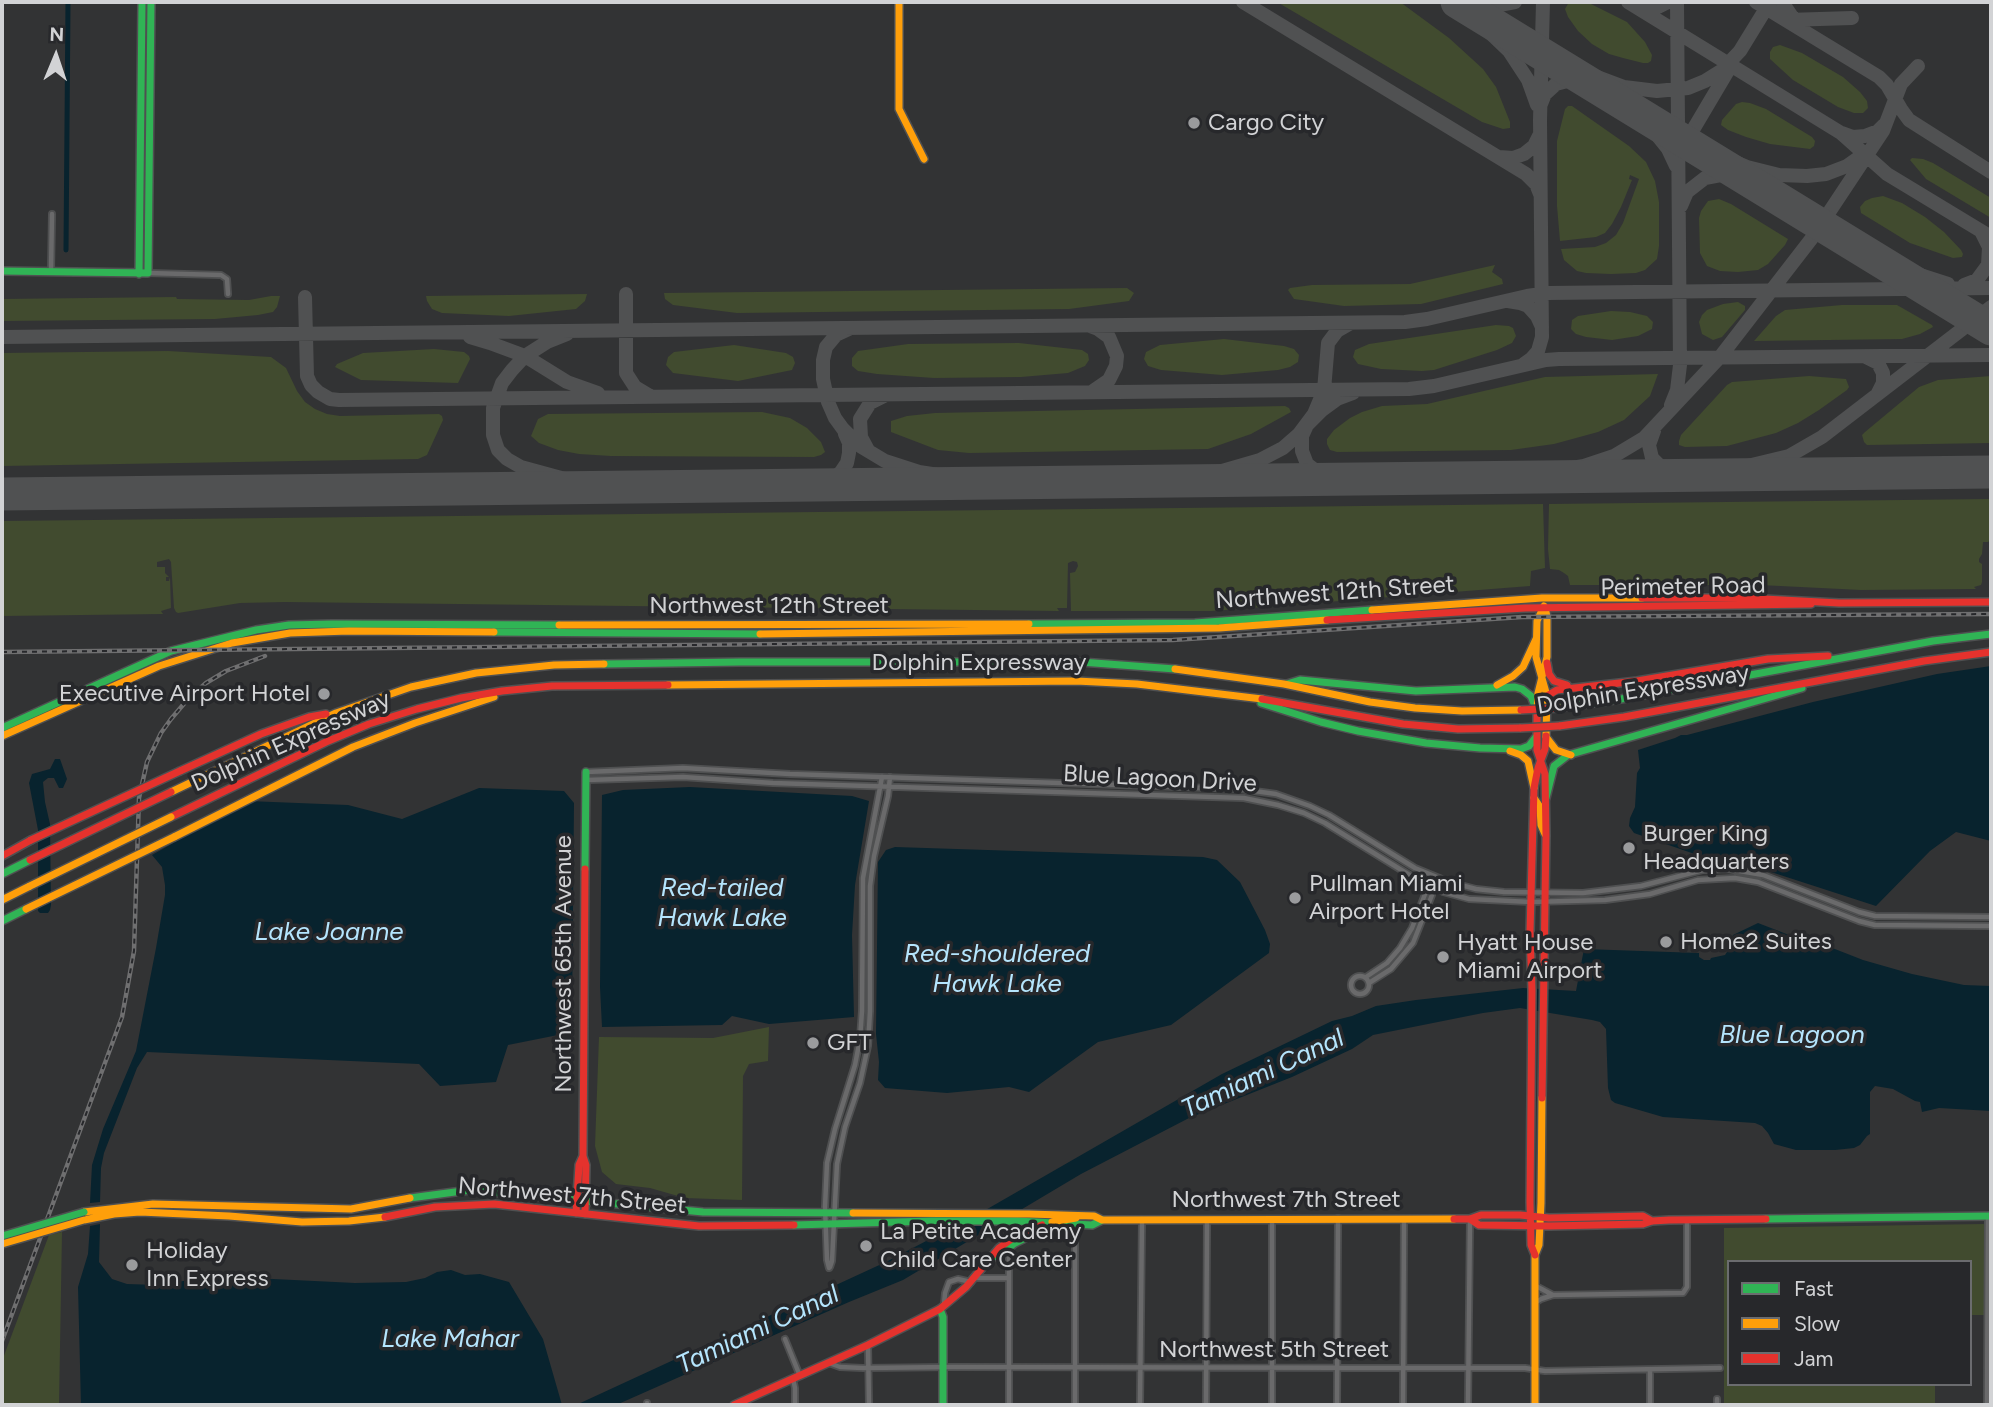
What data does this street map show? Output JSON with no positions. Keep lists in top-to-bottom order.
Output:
{
  "streets": {
    "main road": [
      "Perimeter Road",
      "Northwest 12th Street",
      "Dolphin Expressway",
      "Northwest 65th Avenue",
      "Northwest 7th Street"
    ],
    "street": ["Blue Lagoon Drive", "Northwest 5th Street"]
  },
  "crossings": [
    ["Perimeter Road", "Northwest 12th Street"],
    ["Blue Lagoon Drive", "Northwest 65th Avenue"],
    ["Northwest 65th Avenue", "Northwest 7th Street"]
  ],
  "water": [
    "Red-tailed Hawk Lake",
    "Lake Joanne",
    "Red-shouldered Hawk Lake",
    "Blue Lagoon",
    "Tamiami Canal",
    "Lake Mahar"
  ],
  "places": [
    "Cargo City",
    "Executive Airport Hotel",
    "Burger King Headquarters",
    "Pullman Miami Airport Hotel",
    "Home2 Suites",
    "Hyatt House Miami Airport",
    "GFT",
    "La Petite Academy Child Care Center",
    "Holiday Inn Express"
  ],
  "legend": ["Fast", "Slow", "Jam"],
  "north": "top"
}
